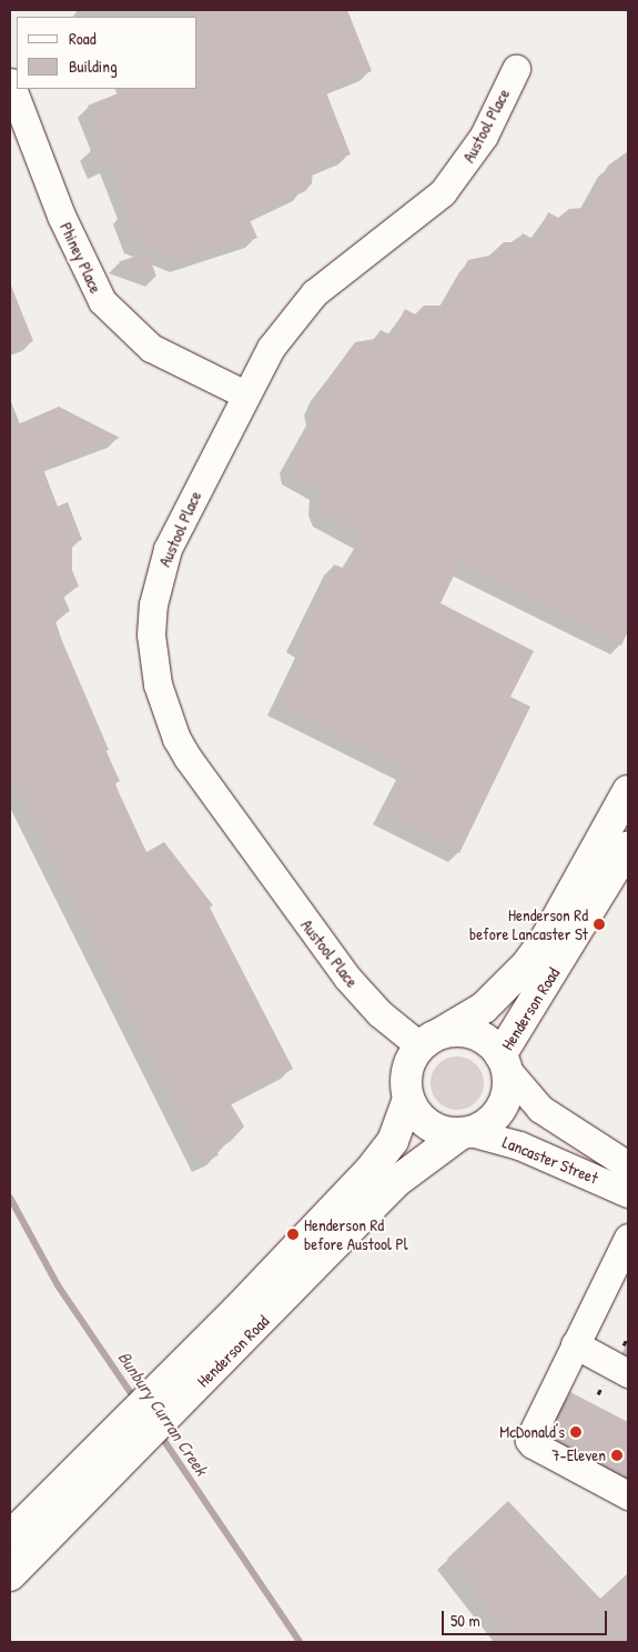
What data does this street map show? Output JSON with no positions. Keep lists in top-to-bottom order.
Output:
{
  "streets": {
    "main road": ["Henderson Road"],
    "street": ["Austool Place", "Phiney Place", "Lancaster Street"]
  },
  "crossings": [
    ["Austool Place", "Phiney Place"],
    ["Austool Place", "Henderson Road"],
    ["Austool Place", "Lancaster Street"],
    ["Henderson Road", "Lancaster Street"]
  ],
  "water": ["Bunbury Curran Creek"],
  "places": [
    "Henderson Rd before Lancaster St",
    "Henderson Rd before Austool Pl",
    "McDonald's",
    "7-Eleven"
  ],
  "legend": ["Road", "Building"],
  "scale_bar": "50 m"
}
